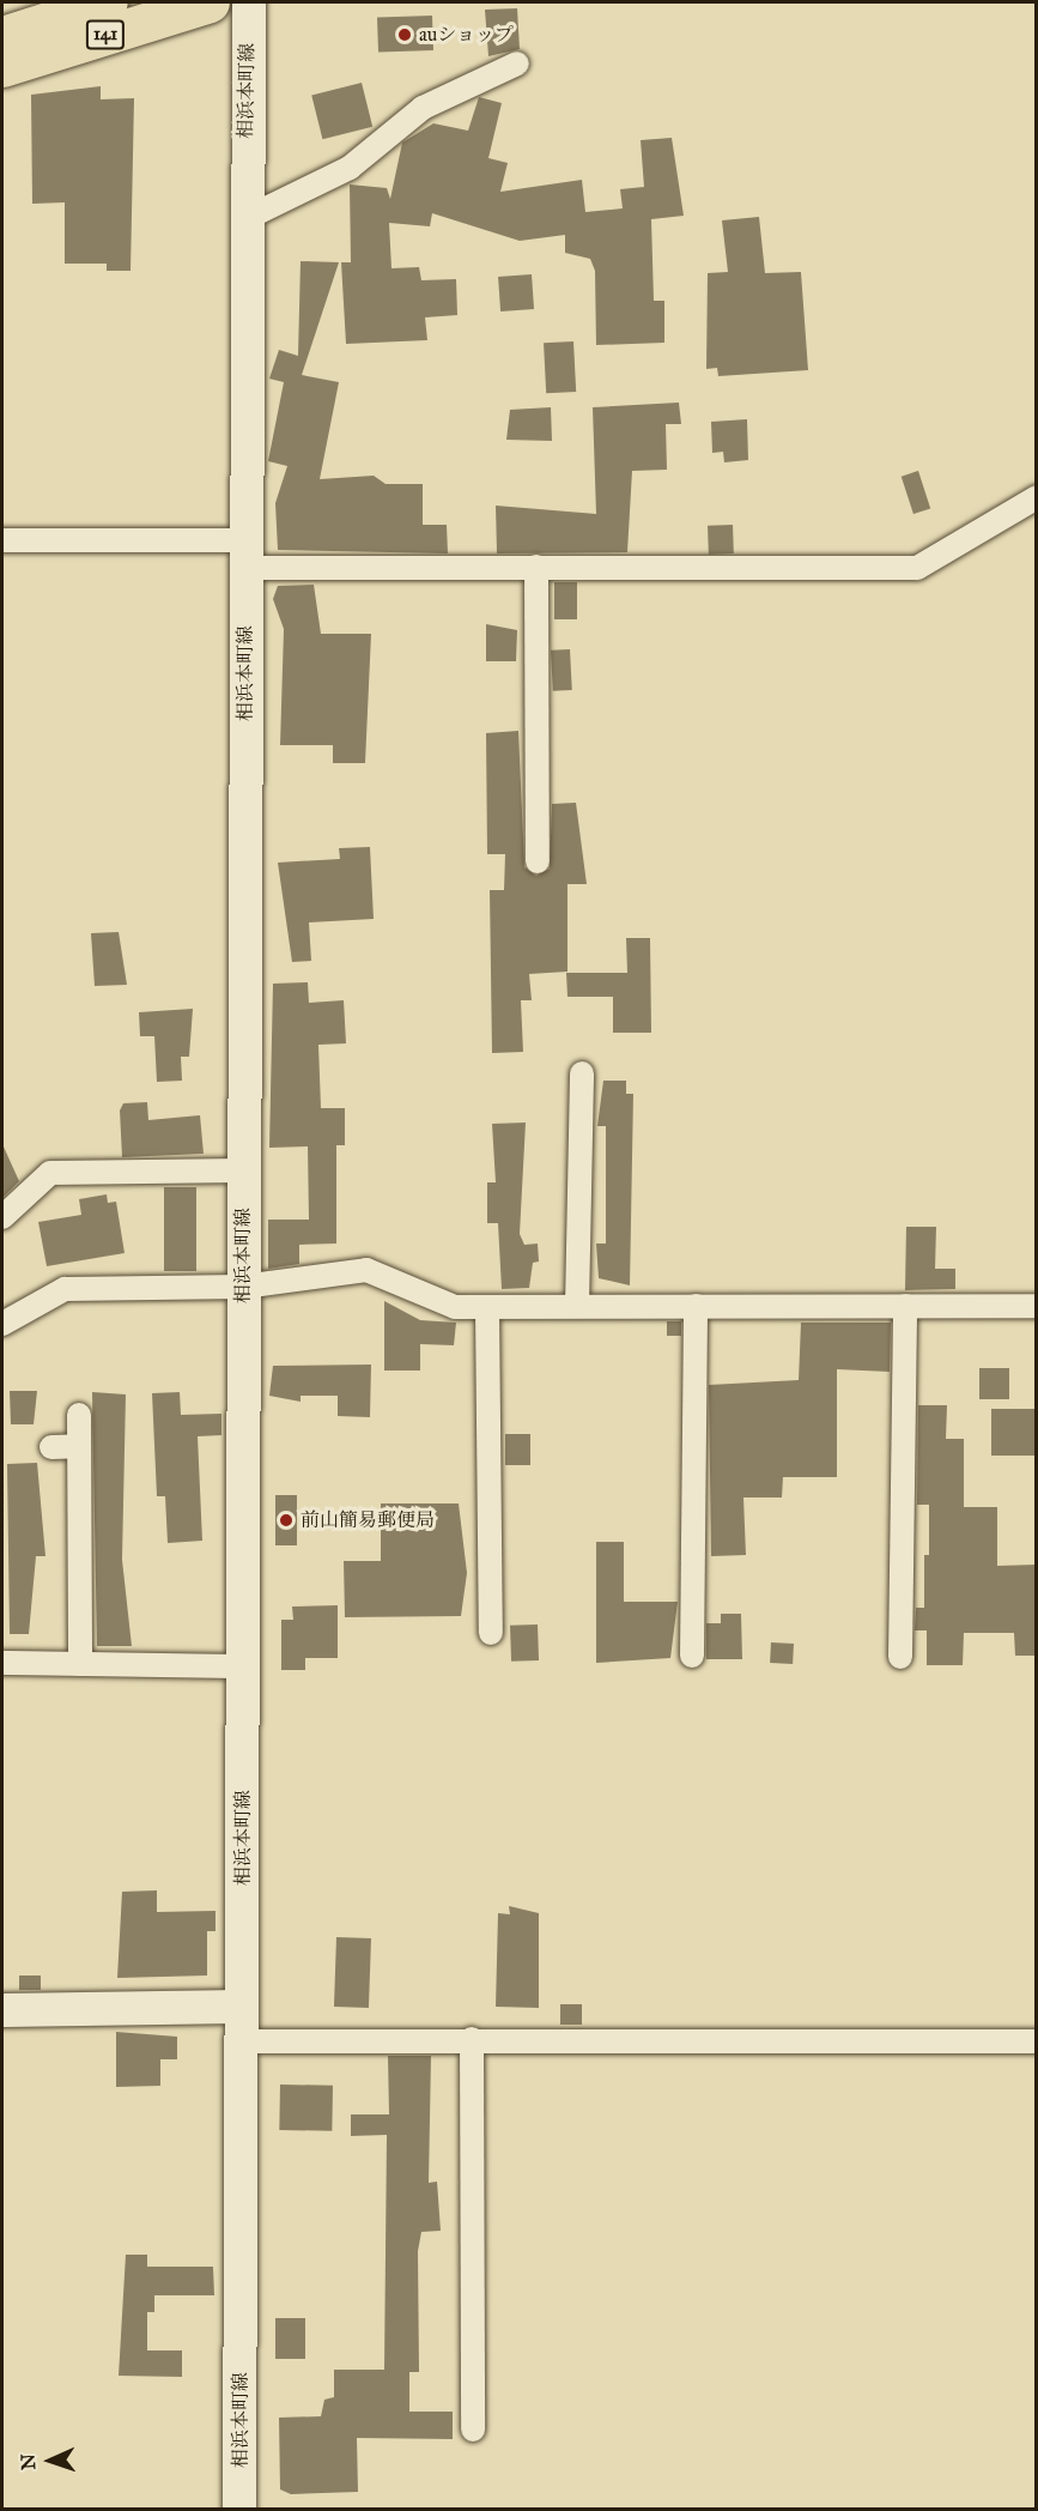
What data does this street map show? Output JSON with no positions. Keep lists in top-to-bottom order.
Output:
{
  "streets": {
    "highway": ["141"],
    "main road": ["相浜本町線"]
  },
  "places": ["auショップ", "前山簡易郵便局"],
  "north": "left"
}
